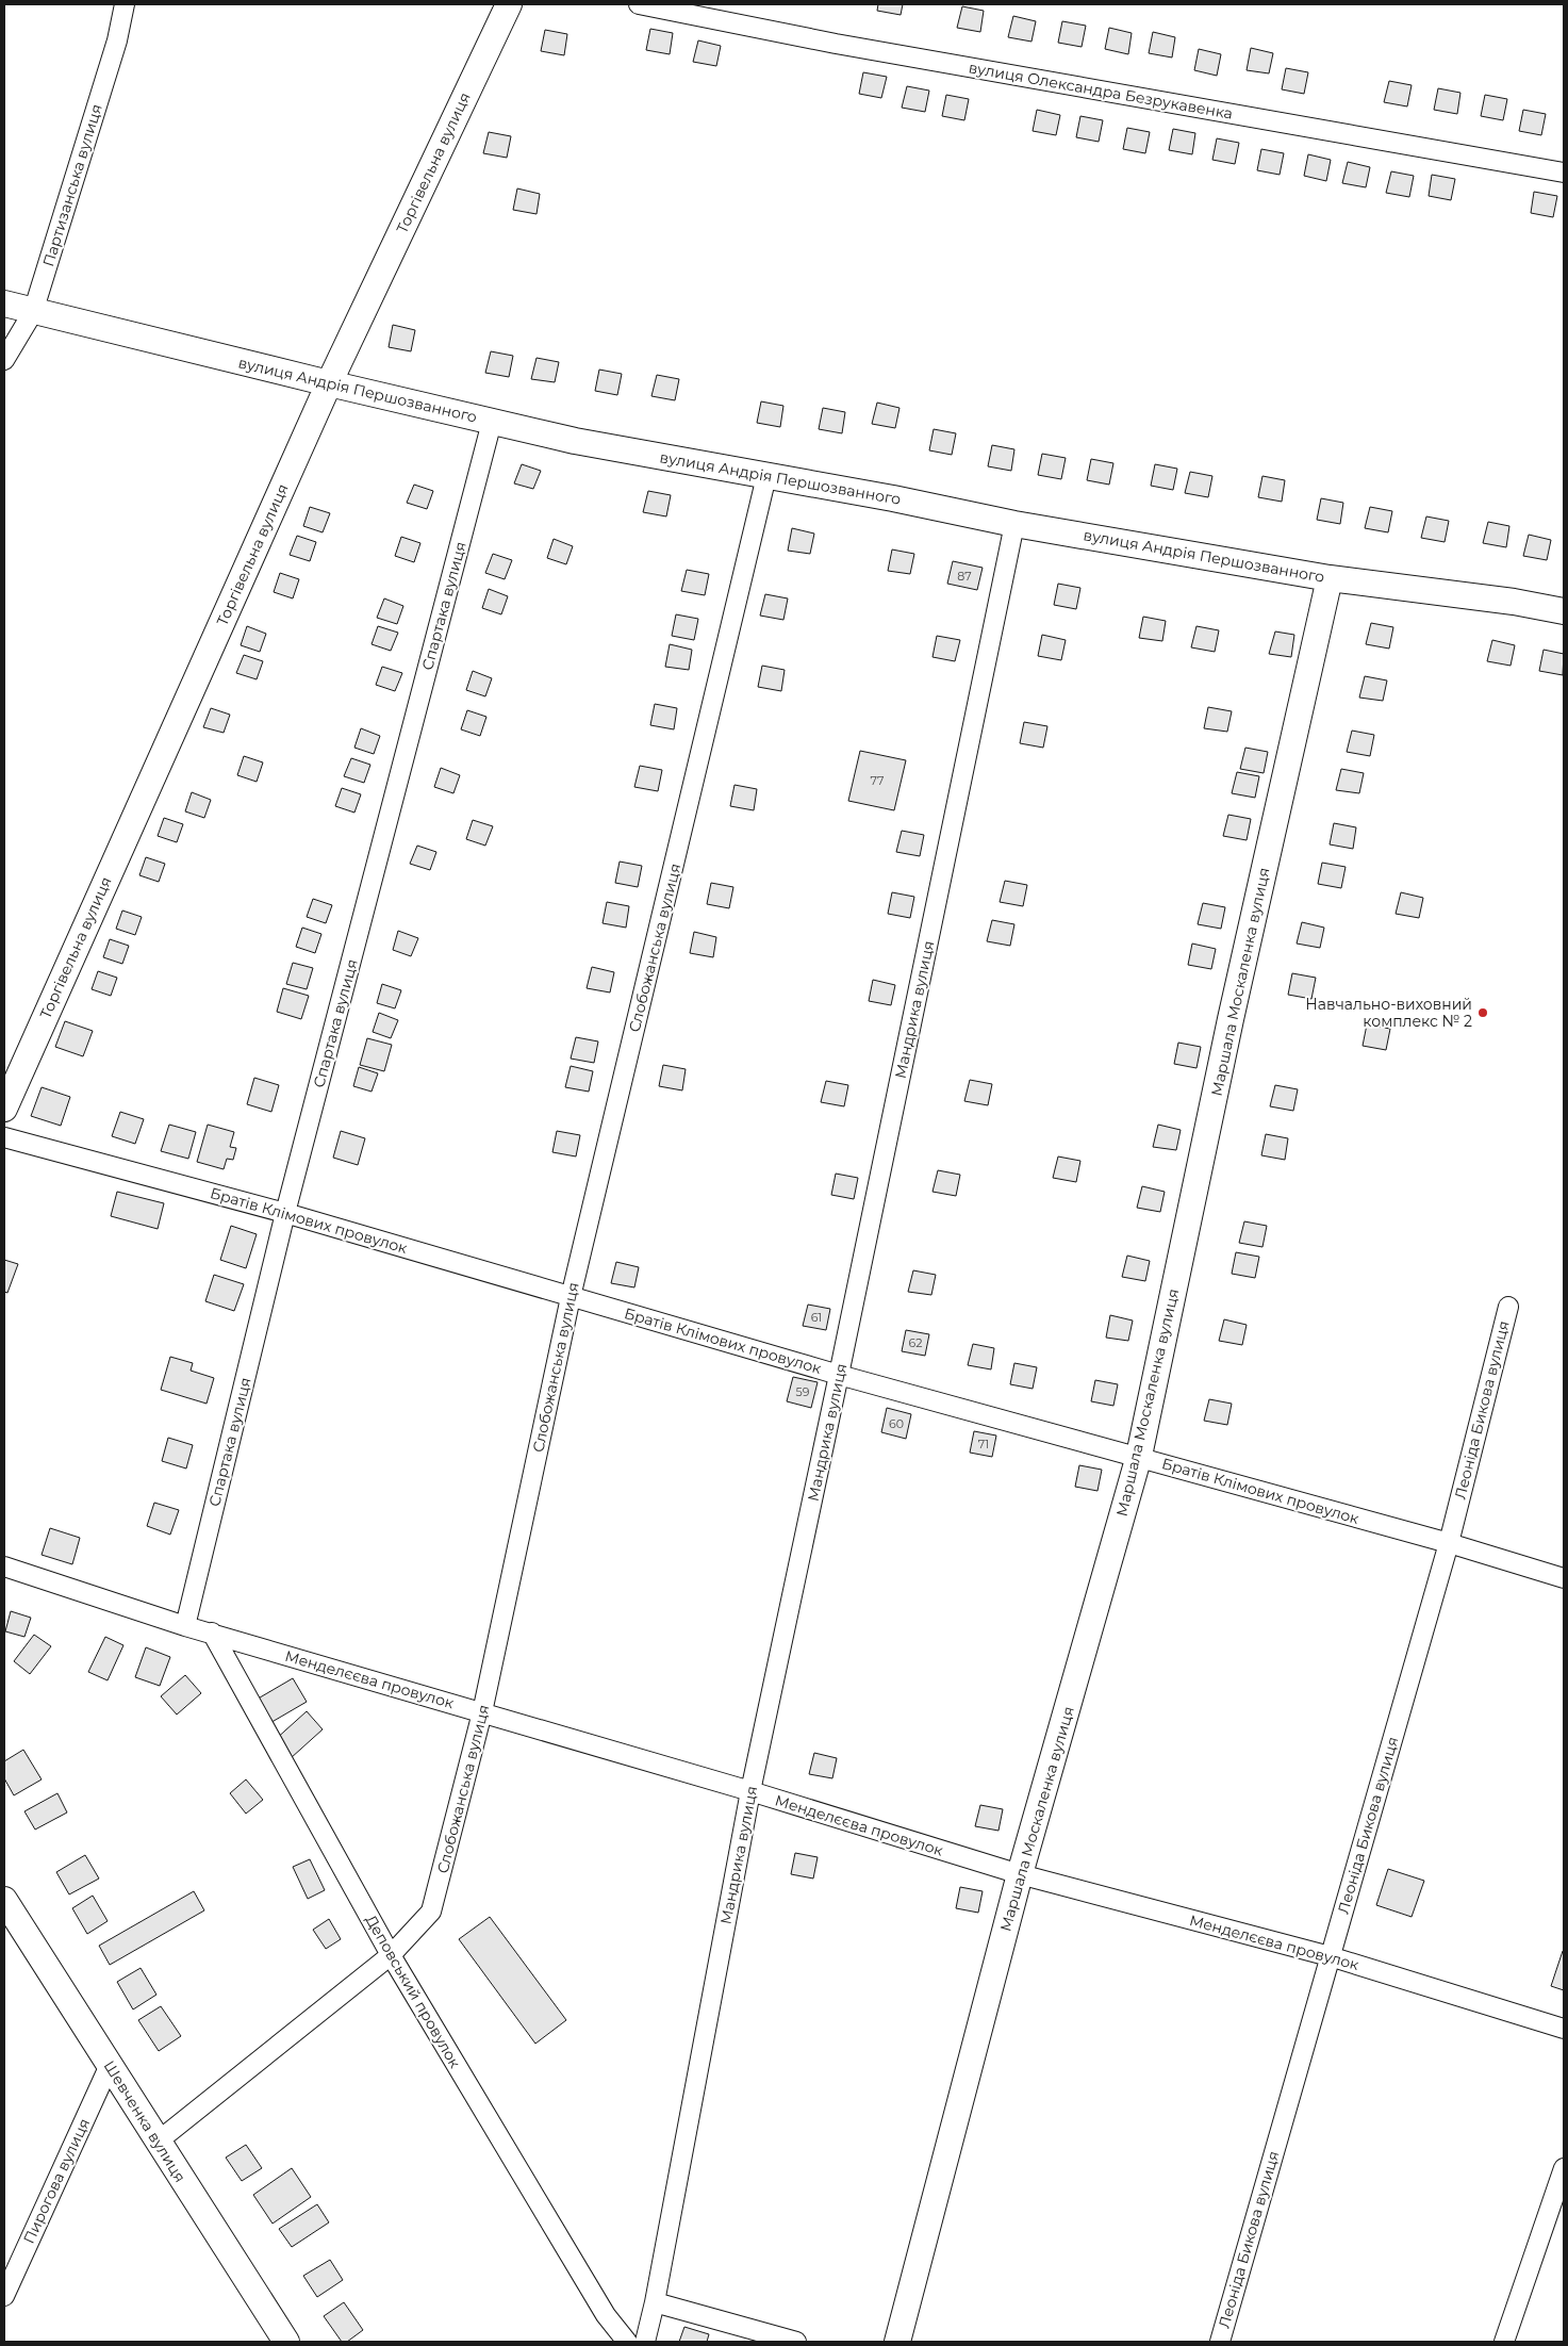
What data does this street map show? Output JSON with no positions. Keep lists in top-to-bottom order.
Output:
{
  "streets": {
    "street": [
      "вулиця Олександра Безрукавенка",
      "Торгівельна вулиця",
      "Партизанська вулиця",
      "вулиця Андрія Першозванного",
      "Спартака вулиця",
      "Слобожанська вулиця",
      "Маршала Москаленка вулиця",
      "Мандрика вулиця",
      "Братів Клімових провулок",
      "Леоніда Бикова вулиця",
      "Менделєєва провулок",
      "Деповський провулок",
      "Шевченка вулиця",
      "Пирогова вулиця"
    ]
  },
  "crossings": [
    ["Торгівельна вулиця", "вулиця Андрія Першозванного"],
    ["Партизанська вулиця", "вулиця Андрія Першозванного"],
    ["вулиця Андрія Першозванного", "Спартака вулиця"],
    ["вулиця Андрія Першозванного", "Слобожанська вулиця"],
    ["вулиця Андрія Першозванного", "Маршала Москаленка вулиця"],
    ["вулиця Андрія Першозванного", "Мандрика вулиця"],
    ["Спартака вулиця", "Братів Клімових провулок"],
    ["Спартака вулиця", "Менделєєва провулок"],
    ["Слобожанська вулиця", "Братів Клімових провулок"],
    ["Слобожанська вулиця", "Менделєєва провулок"],
    ["Слобожанська вулиця", "Деповський провулок"],
    ["Слобожанська вулиця", "Шевченка вулиця"],
    ["Маршала Москаленка вулиця", "Братів Клімових провулок"],
    ["Маршала Москаленка вулиця", "Менделєєва провулок"],
    ["Мандрика вулиця", "Братів Клімових провулок"],
    ["Мандрика вулиця", "Менделєєва провулок"],
    ["Братів Клімових провулок", "Леоніда Бикова вулиця"],
    ["Леоніда Бикова вулиця", "Менделєєва провулок"],
    ["Менделєєва провулок", "Деповський провулок"],
    ["Шевченка вулиця", "Пирогова вулиця"]
  ],
  "places": ["Навчально-виховний комплекс № 2"],
  "house_numbers": [
    "87",
    "77",
    "61",
    "62",
    "59",
    "60",
    "71"
  ]
}
